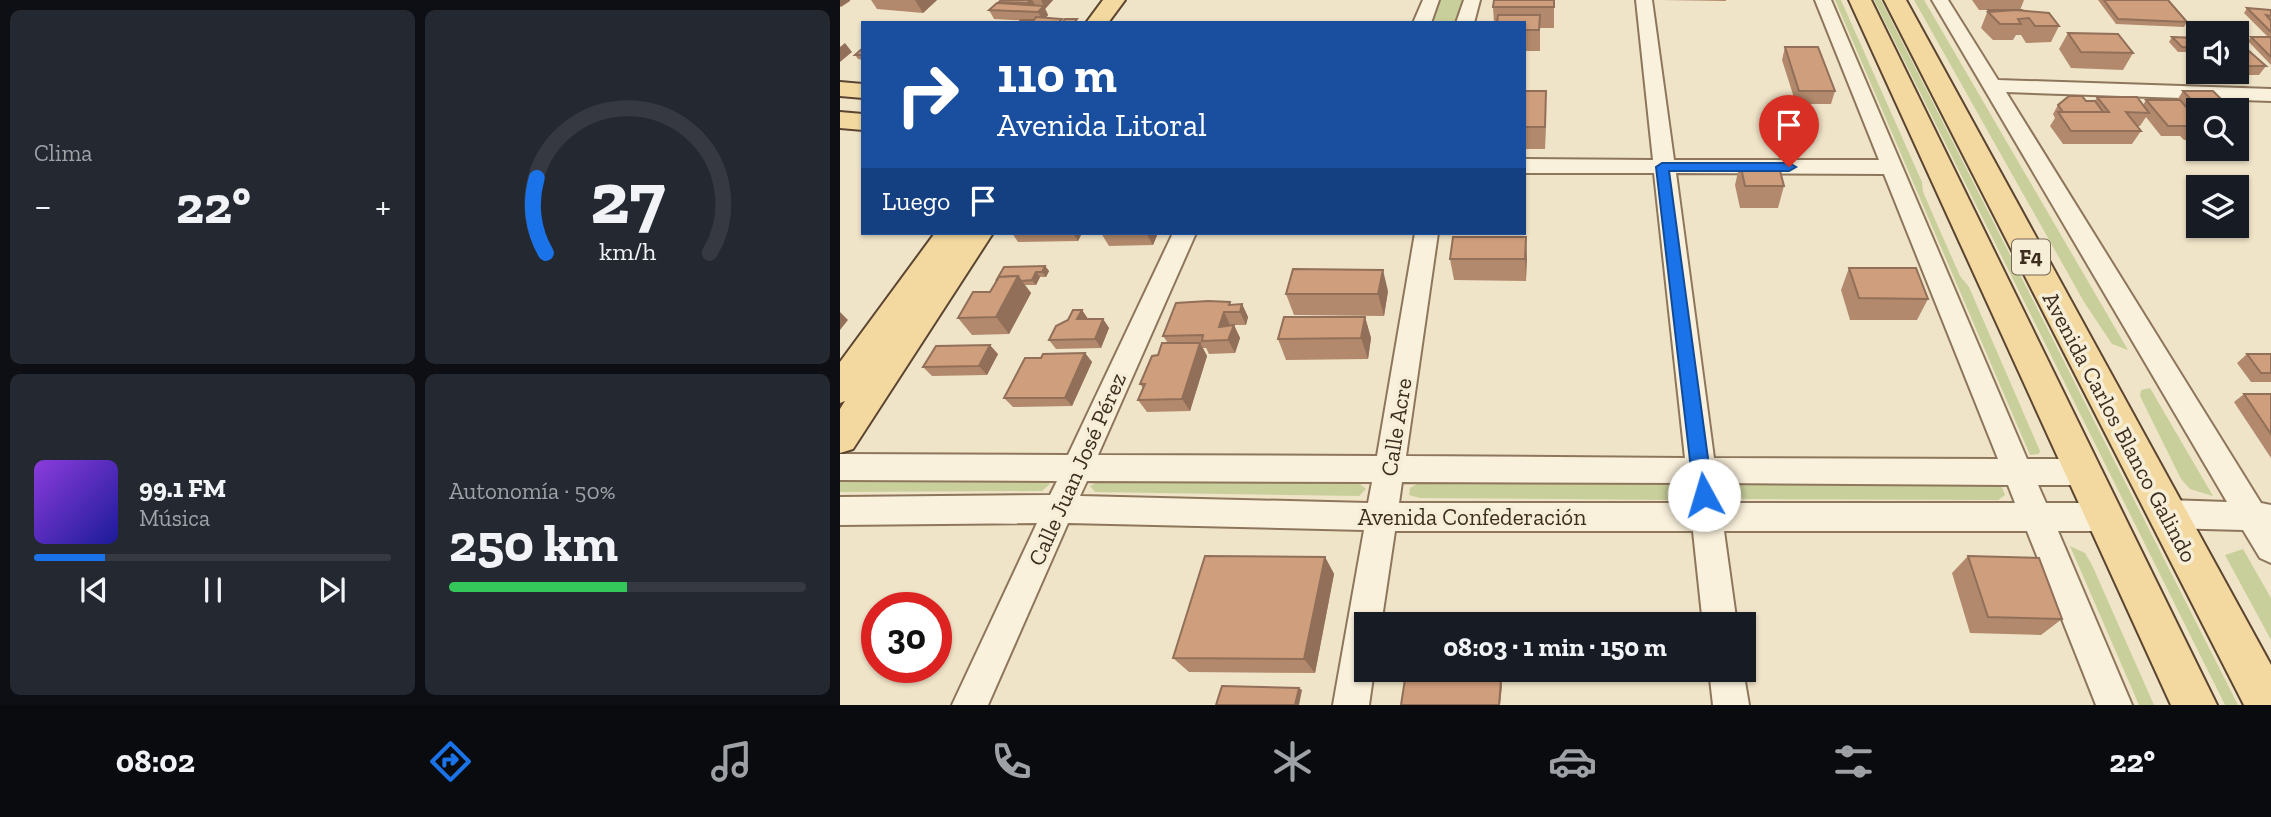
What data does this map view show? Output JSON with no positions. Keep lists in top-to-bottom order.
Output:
{
  "streets": {
    "main road": ["F4", "Avenida Carlos Blanco Galindo"],
    "street": ["Calle Acre", "Calle Juan José Pérez", "Avenida Confederación"]
  },
  "crossings": [
    ["Calle Acre", "Avenida Confederación"],
    ["Avenida Carlos Blanco Galindo", "Avenida Confederación"],
    ["Calle Juan José Pérez", "Avenida Confederación"]
  ],
  "page": {
    "tile": [
      "Clima",
      ["Autonomía · 50%", "250 km"]
    ],
    "turn": ["110 m", "Avenida Litoral"],
    "then": "Luego",
    "heat": ["−", "22°", "+"],
    "song": ["99.1 FM", "Música"],
    "limit": "30",
    "trip": "08:03 · 1 min · 150 m",
    "tabs": ["08:02", "22°"],
    "gauge": ["27", "km/h"]
  }
}
